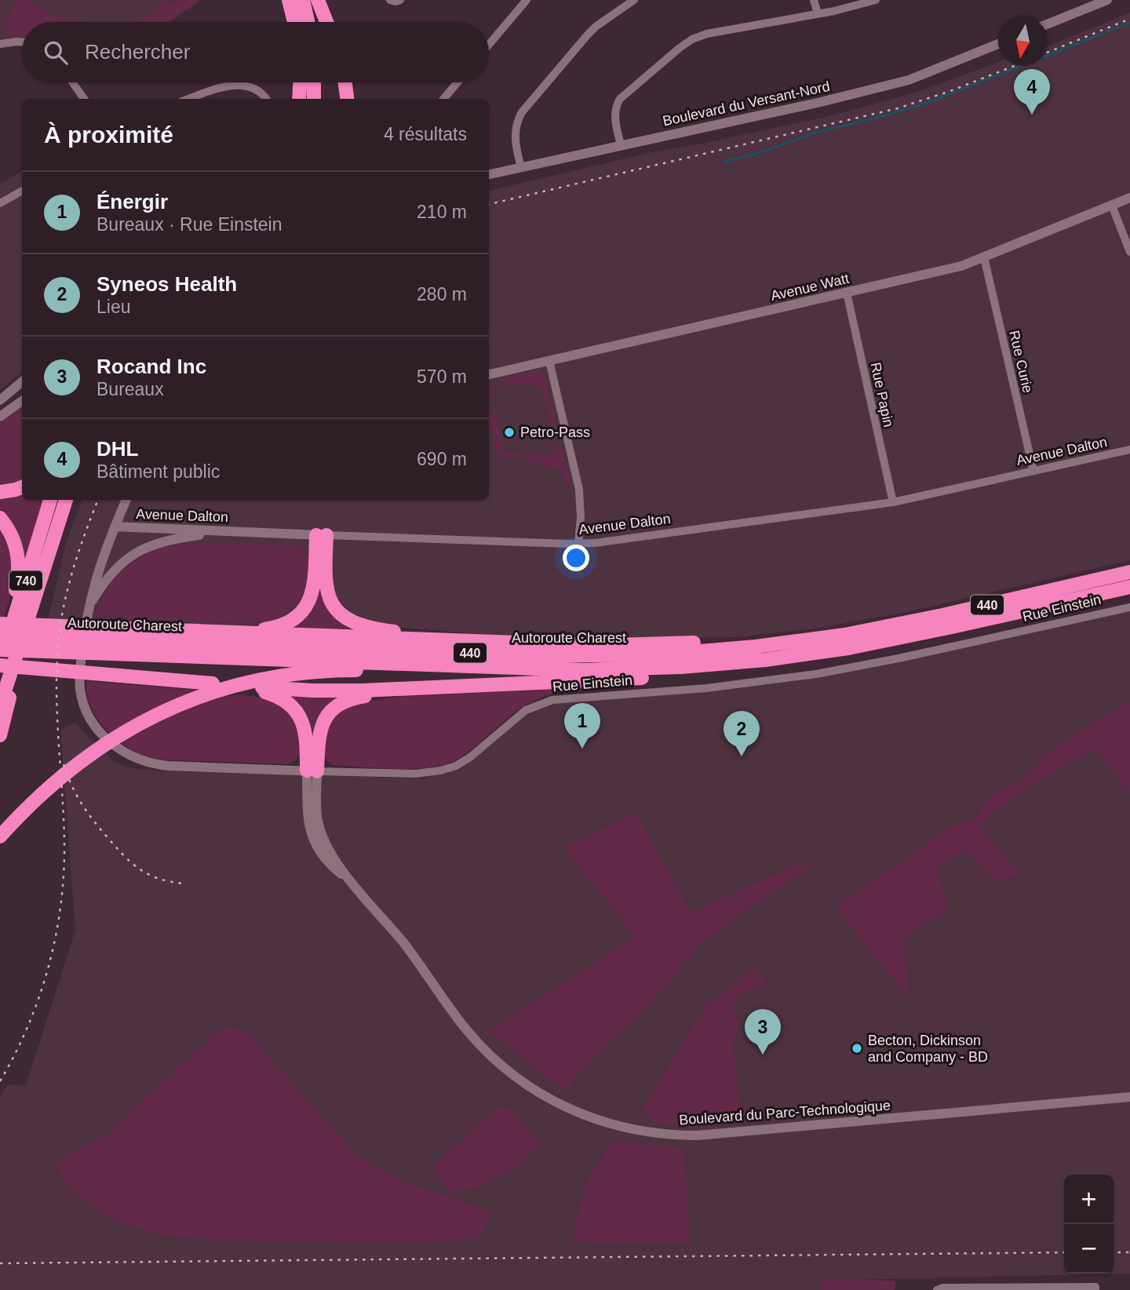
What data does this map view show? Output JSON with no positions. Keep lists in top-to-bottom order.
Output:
{
  "streets": {
    "highway": ["740", "440", "Autoroute Charest"],
    "street": [
      "Boulevard du Versant-Nord",
      "Avenue Watt",
      "Rue Curie",
      "Rue Papin",
      "Avenue Dalton",
      "Rue Einstein",
      "Boulevard du Parc-Technologique"
    ]
  },
  "crossings": [
    ["Avenue Watt", "Rue Curie"],
    ["Avenue Watt", "Rue Papin"],
    ["Rue Curie", "Avenue Dalton"],
    ["Rue Papin", "Avenue Dalton"],
    ["Avenue Dalton", "Rue Einstein"],
    ["Rue Einstein", "Boulevard du Parc-Technologique"]
  ],
  "places": ["Petro-Pass", "Becton, Dickinson and Company - BD"],
  "north": "bottom",
  "page": {
    "search": "Rechercher",
    "pins": [
      "4",
      "1",
      "2",
      "3"
    ],
    "heading": ["À proximité", "4 résultats"],
    "list": [
      {
        "mark": "1",
        "name": "Énergir",
        "note": "Bureaux · Rue Einstein",
        "value": "210 m"
      },
      {
        "mark": "2",
        "name": "Syneos Health",
        "note": "Lieu",
        "value": "280 m"
      },
      {
        "mark": "3",
        "name": "Rocand Inc",
        "note": "Bureaux",
        "value": "570 m"
      },
      {
        "mark": "4",
        "name": "DHL",
        "note": "Bâtiment public",
        "value": "690 m"
      }
    ],
    "map_buttons": ["+", "−"]
  }
}
